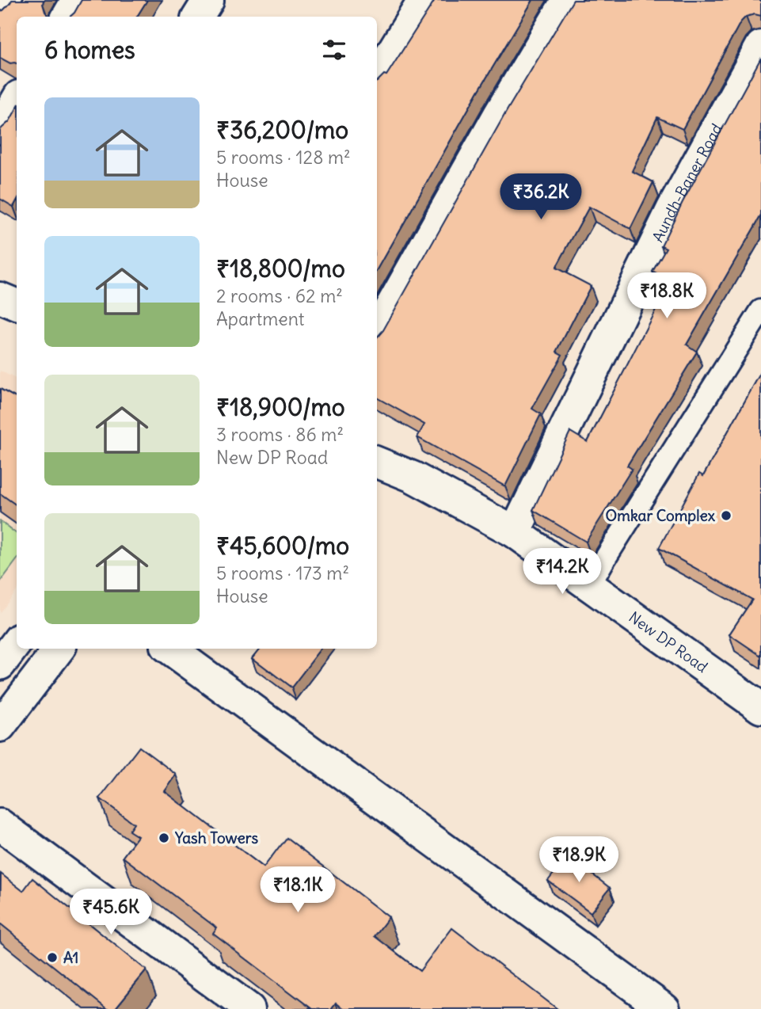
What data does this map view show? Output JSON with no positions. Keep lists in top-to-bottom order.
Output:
{
  "streets": {
    "street": ["Aundh-Baner Road", "New DP Road"]
  },
  "crossings": [
    ["Aundh-Baner Road", "New DP Road"]
  ],
  "places": ["Omkar Complex", "Yash Towers", "A1"],
  "page": {
    "heading": "6 homes",
    "list": [
      {
        "name": "₹36,200/mo",
        "note": "5 rooms · 128 m² · House"
      },
      {
        "name": "₹18,800/mo",
        "note": "2 rooms · 62 m² · Apartment"
      },
      {
        "name": "₹18,900/mo",
        "note": "3 rooms · 86 m² · New DP Road"
      },
      {
        "name": "₹45,600/mo",
        "note": "5 rooms · 173 m² · House"
      }
    ],
    "price": [
      "₹36.2K",
      "₹18.8K",
      "₹14.2K",
      "₹18.9K",
      "₹18.1K",
      "₹45.6K"
    ]
  }
}
